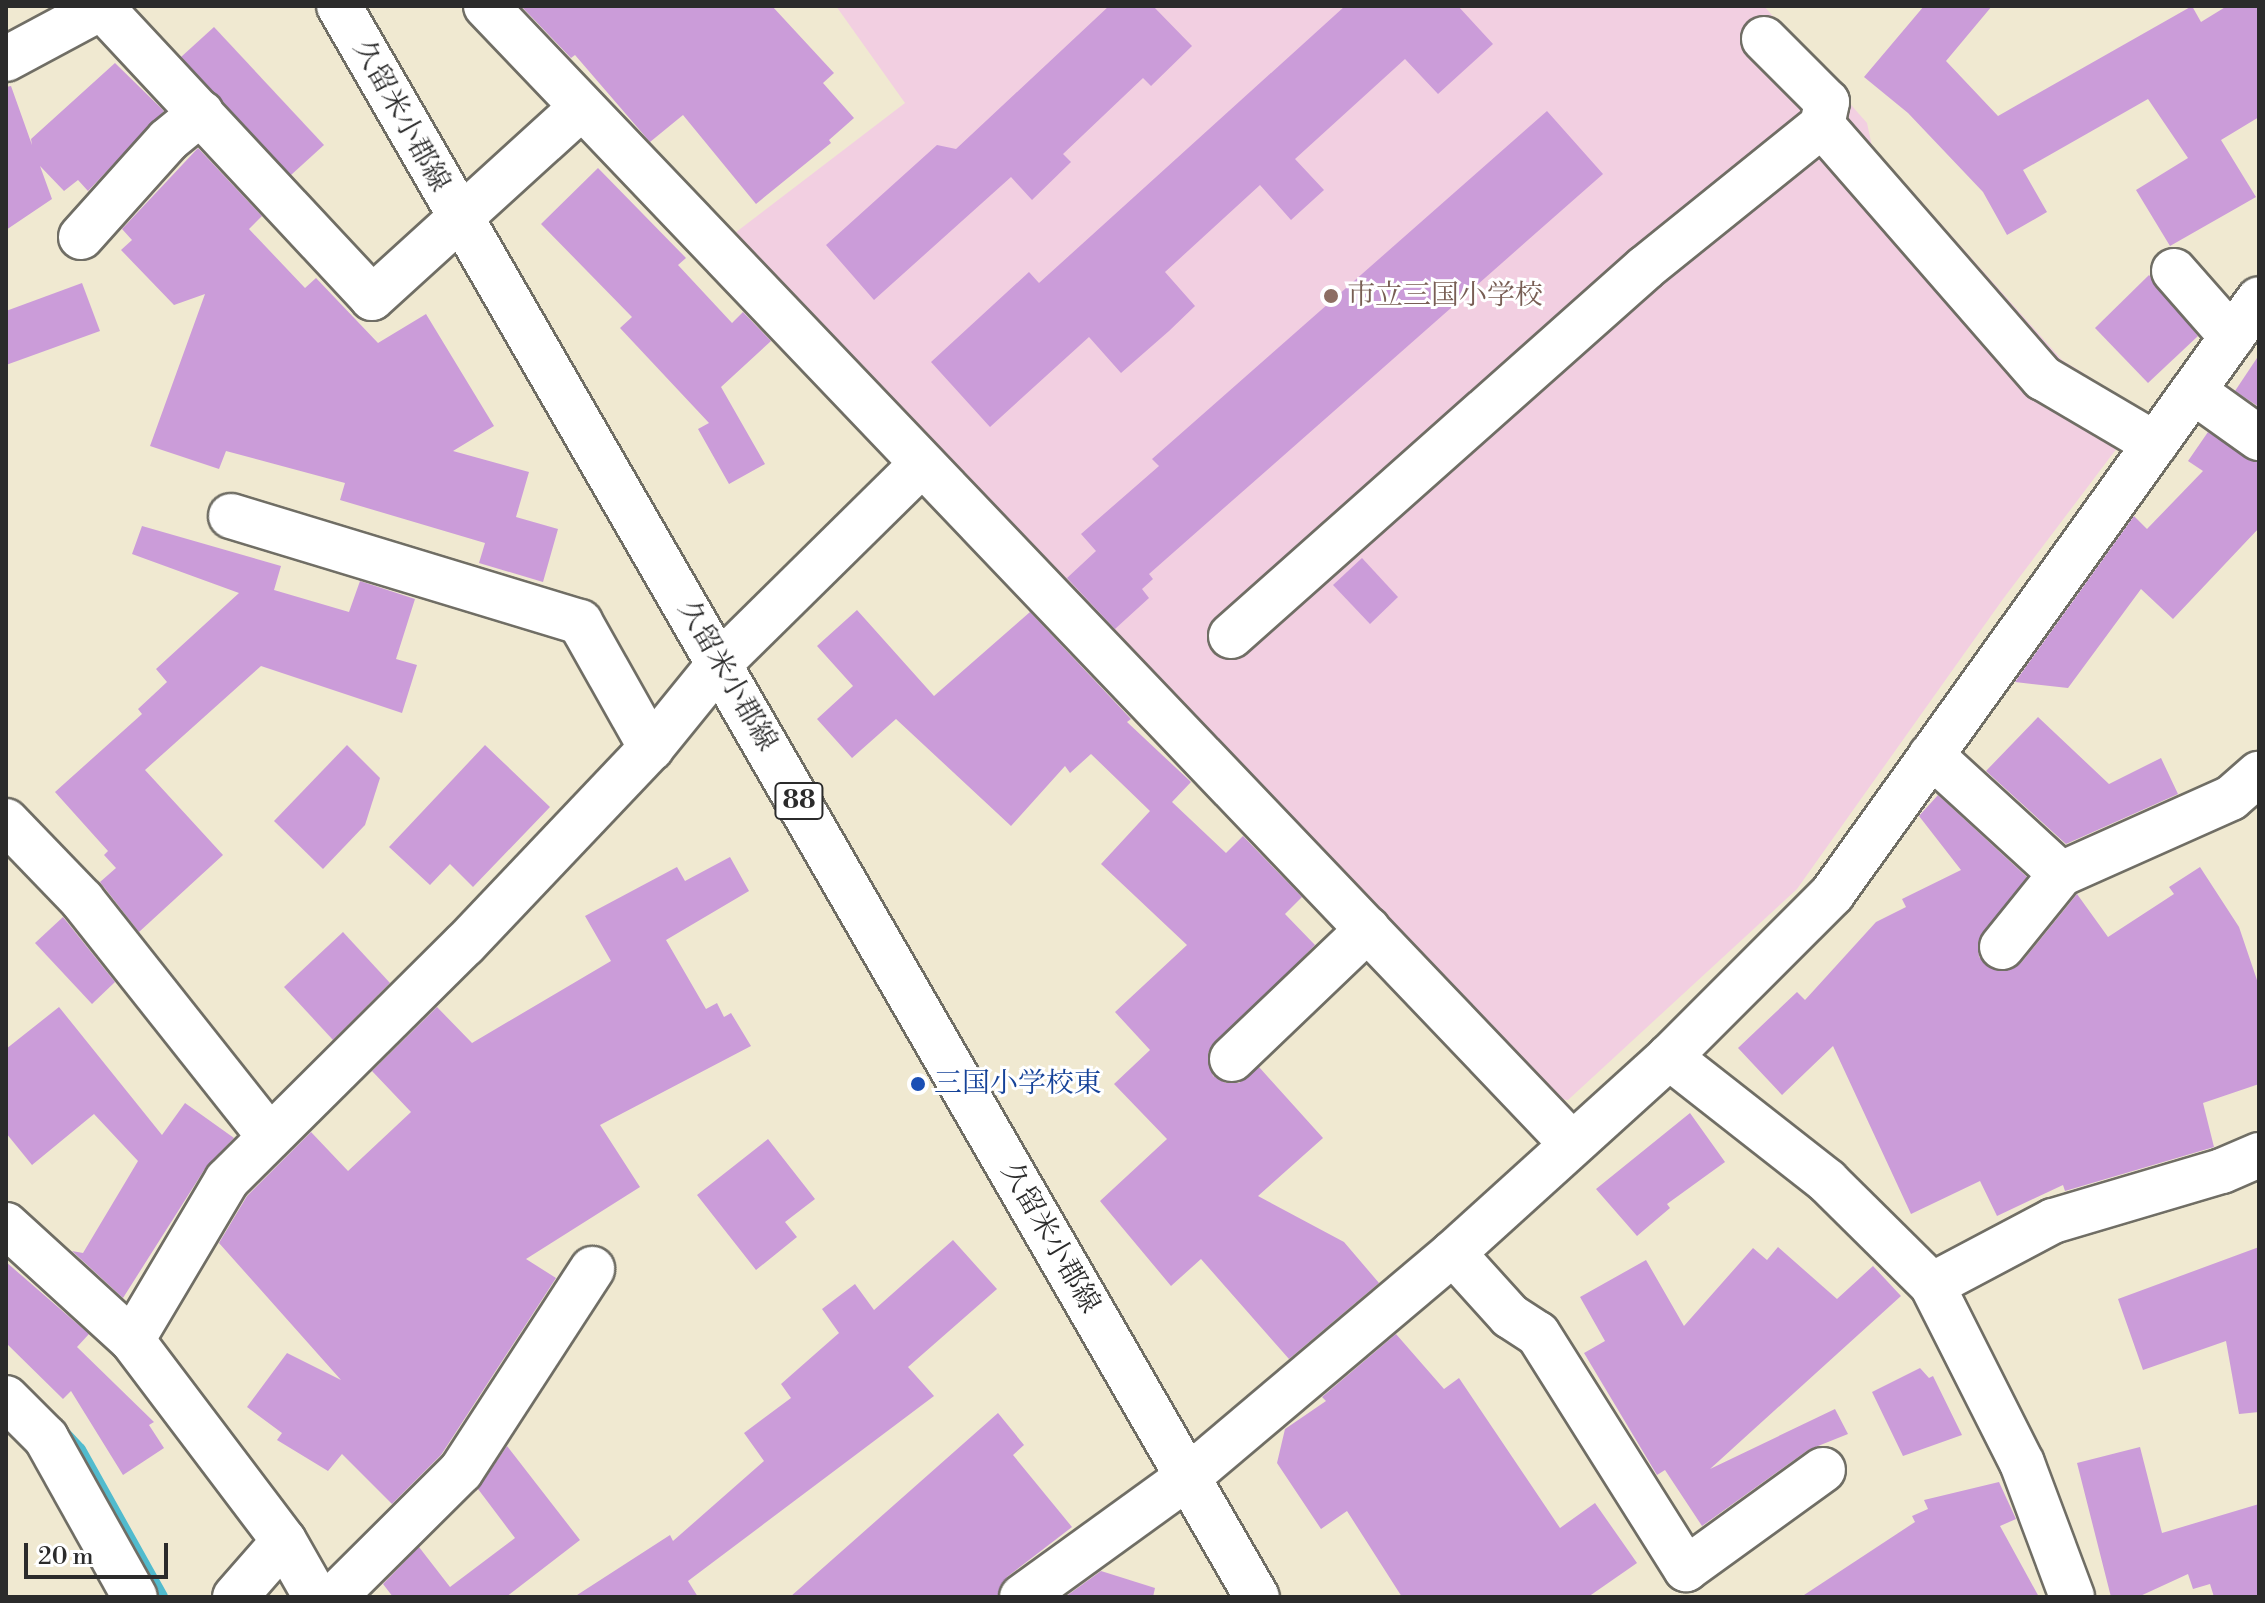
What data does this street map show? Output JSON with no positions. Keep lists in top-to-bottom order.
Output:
{
  "streets": {
    "street": ["久留米小郡線", "88"]
  },
  "places": ["市立三国小学校", "三国小学校東"],
  "scale_bar": "20 m"
}
